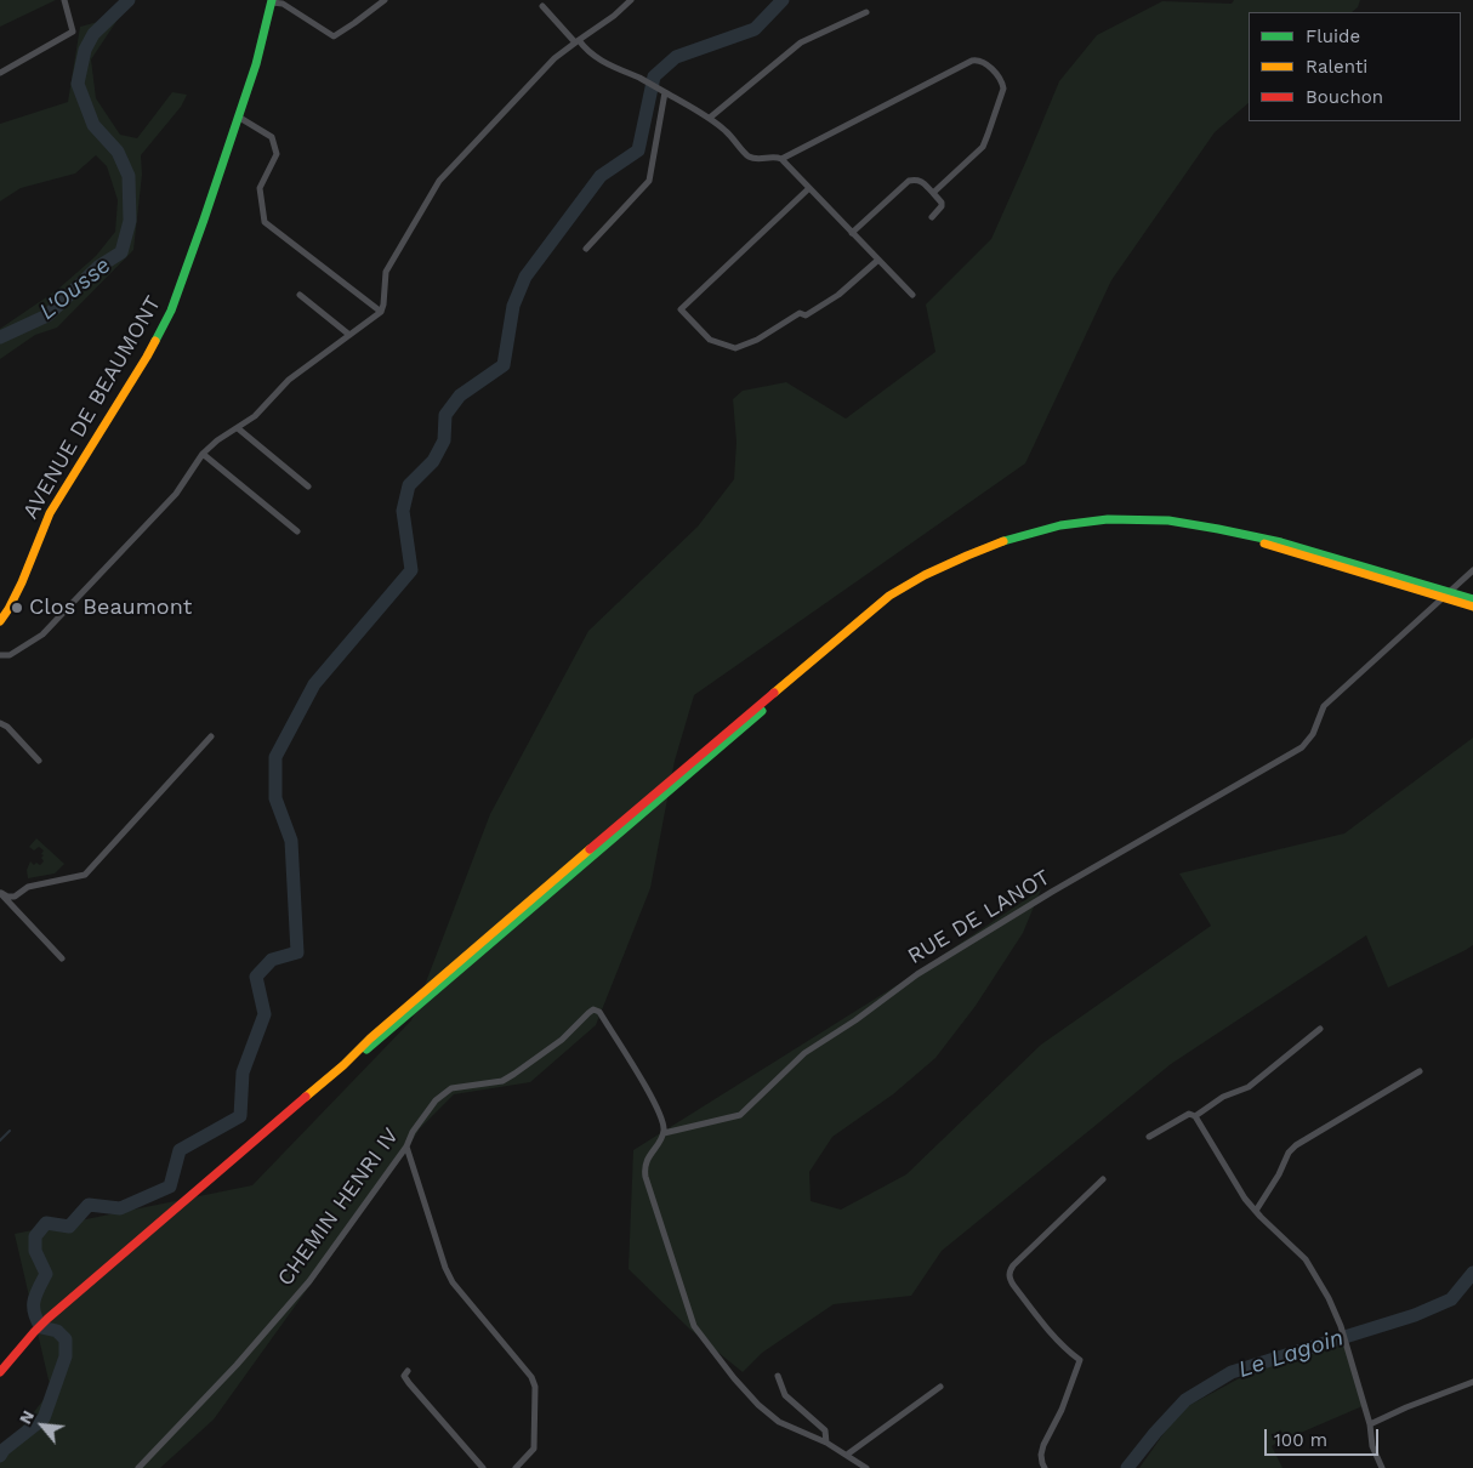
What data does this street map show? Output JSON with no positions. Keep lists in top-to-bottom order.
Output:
{
  "streets": {
    "main road": ["AVENUE DE BEAUMONT"],
    "street": ["RUE DE LANOT", "CHEMIN HENRI IV"]
  },
  "crossings": [
    ["RUE DE LANOT", "CHEMIN HENRI IV"]
  ],
  "water": ["L'Ousse", "Le Lagoin"],
  "places": ["Clos Beaumont"],
  "legend": ["Fluide", "Ralenti", "Bouchon"],
  "scale_bar": "100 m",
  "north": "top left"
}
